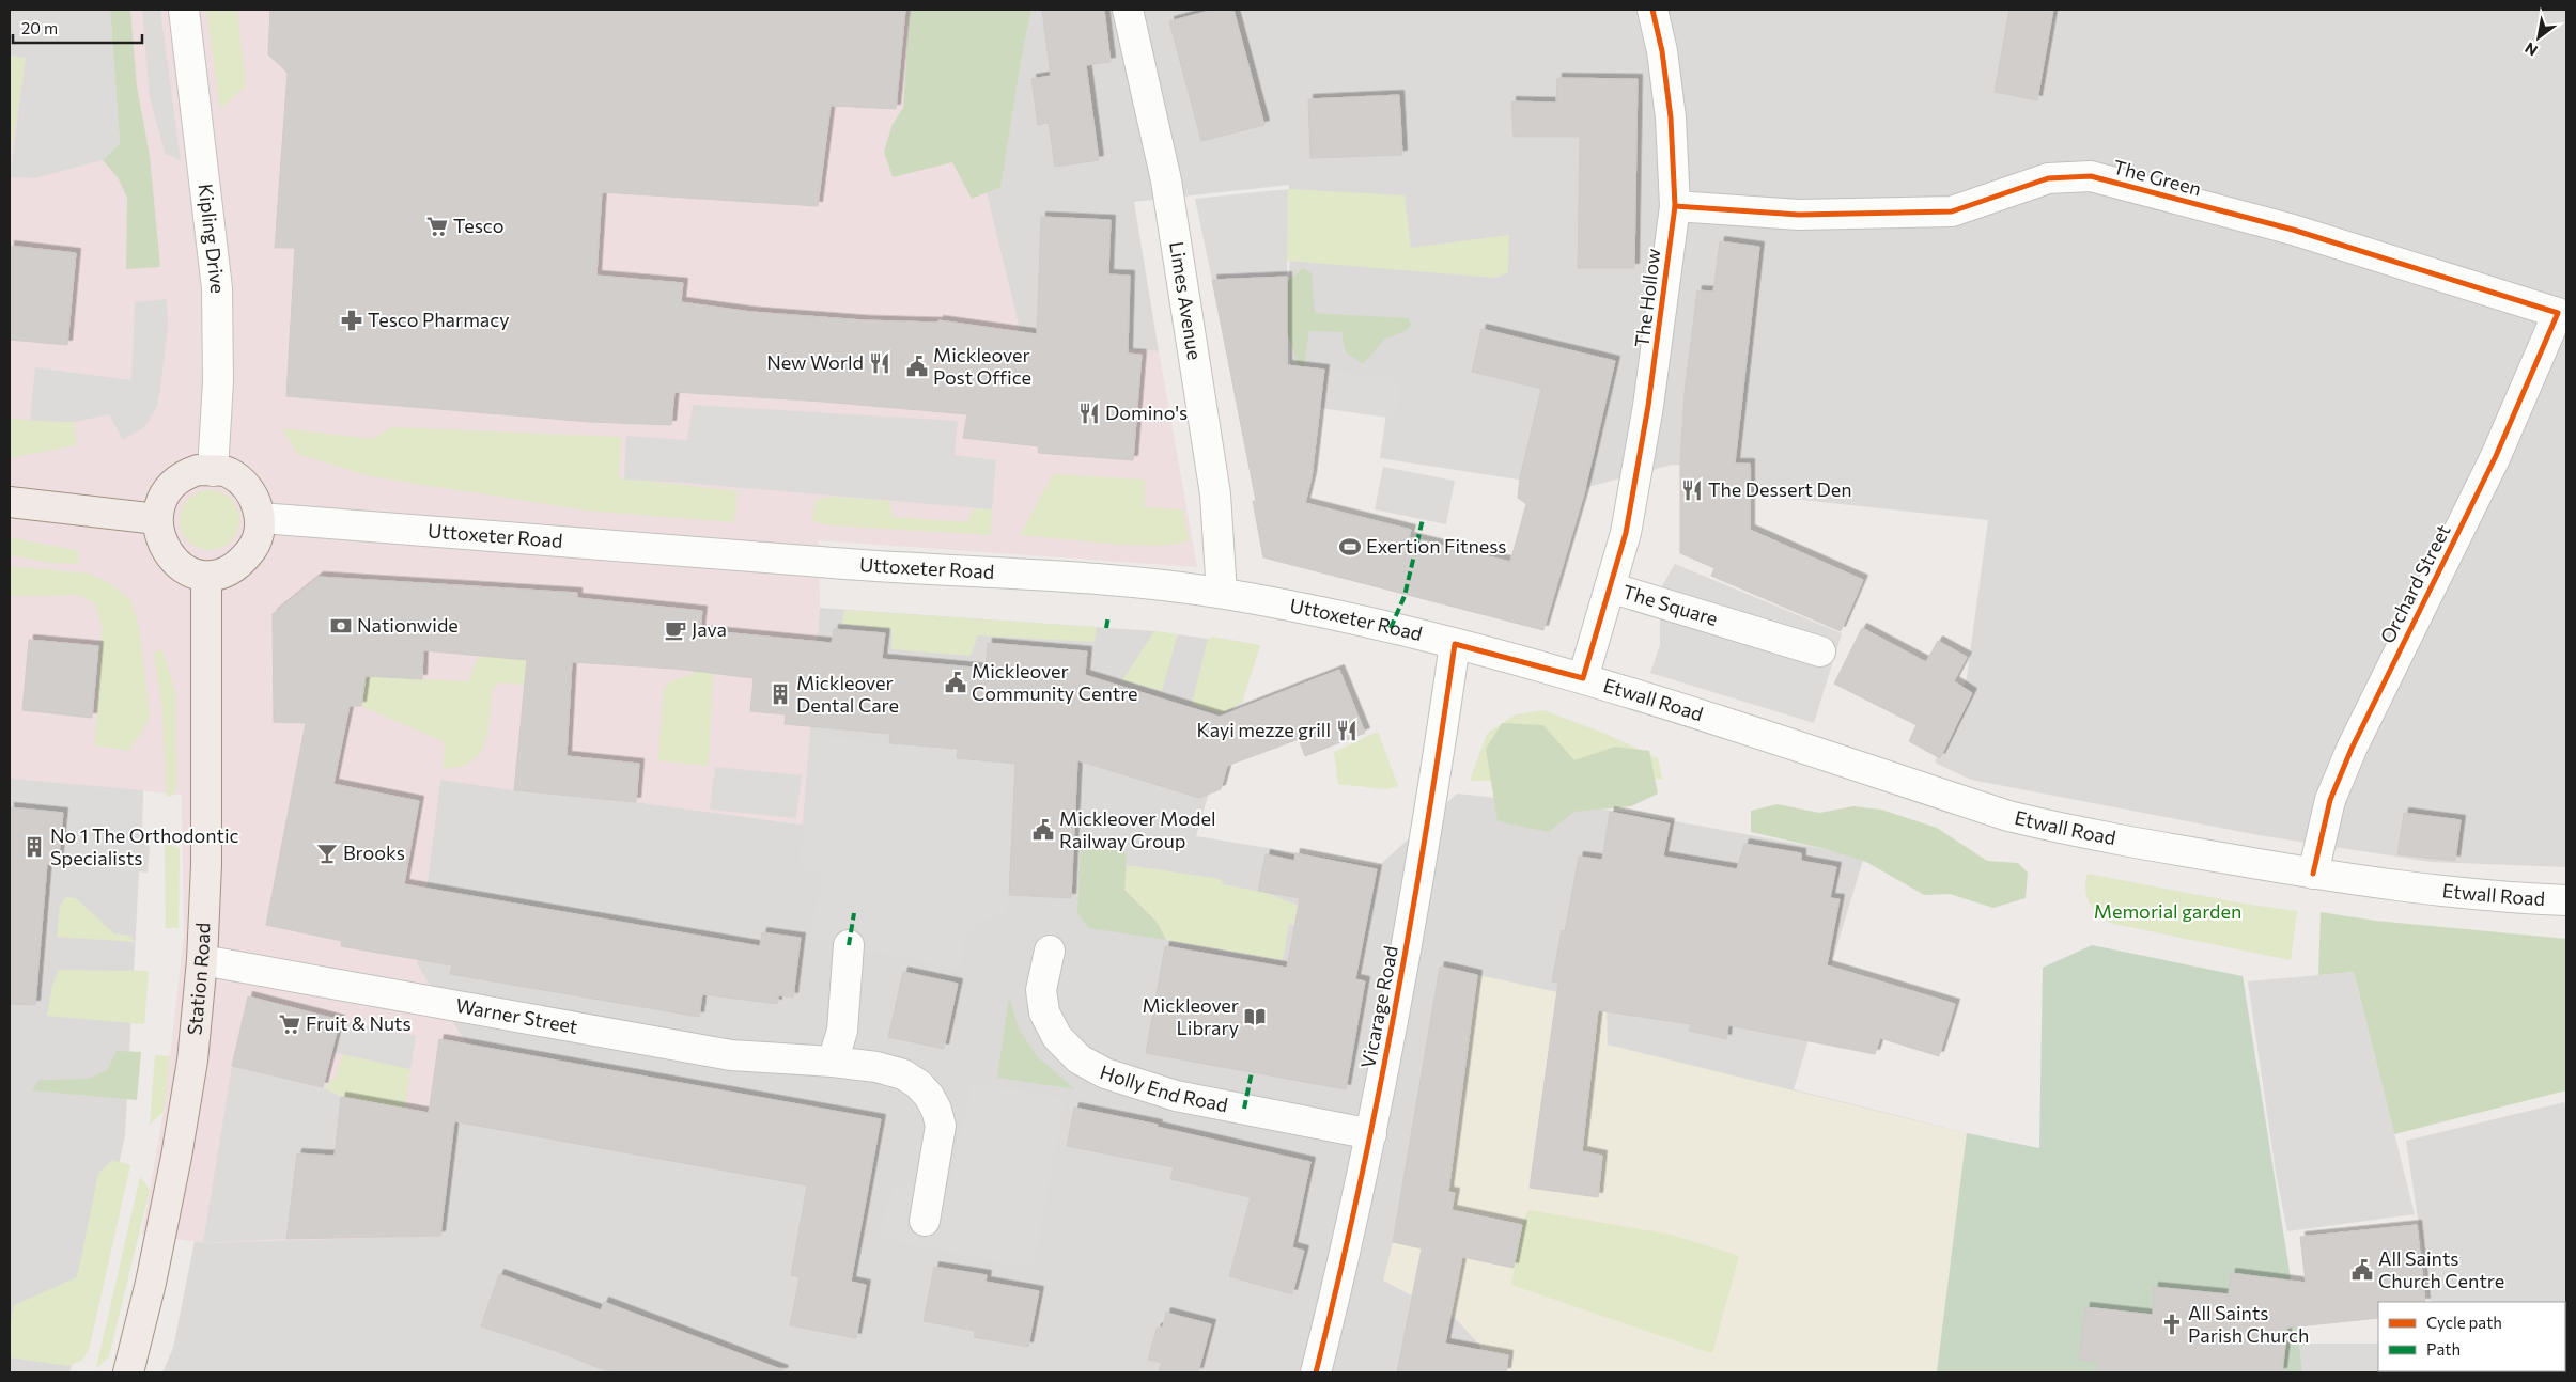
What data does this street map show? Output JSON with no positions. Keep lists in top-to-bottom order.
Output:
{
  "streets": {
    "main road": ["Station Road"],
    "street": [
      "The Green",
      "Kipling Drive",
      "The Hollow",
      "Limes Avenue",
      "Uttoxeter Road",
      "Orchard Street",
      "The Square",
      "Etwall Road",
      "Vicarage Road",
      "Warner Street",
      "Holly End Road"
    ]
  },
  "crossings": [
    ["The Green", "The Hollow"],
    ["The Green", "Orchard Street"],
    ["Kipling Drive", "Uttoxeter Road"],
    ["Kipling Drive", "Station Road"],
    ["The Hollow", "The Square"],
    ["Limes Avenue", "Uttoxeter Road"],
    ["Uttoxeter Road", "The Square"],
    ["Uttoxeter Road", "Etwall Road"],
    ["Uttoxeter Road", "Station Road"],
    ["Uttoxeter Road", "Vicarage Road"],
    ["Orchard Street", "Etwall Road"],
    ["The Square", "Etwall Road"],
    ["Station Road", "Warner Street"],
    ["Vicarage Road", "Holly End Road"]
  ],
  "parks": ["Memorial garden"],
  "places": {
    "supermarket": ["Tesco", "Fruit & Nuts"],
    "pharmacy": ["Tesco Pharmacy"],
    "restaurant": [
      "New World",
      "Domino's",
      "The Dessert Den",
      "Kayi mezze grill"
    ],
    "public building": [
      "Mickleover Post Office",
      "Mickleover Community Centre",
      "Mickleover Model Railway Group",
      "All Saints Church Centre"
    ],
    "sports": ["Exertion Fitness"],
    "bank": ["Nationwide"],
    "cafe": ["Java"],
    "building": ["Mickleover Dental Care", "No 1 The Orthodontic Specialists"],
    "bar": ["Brooks"],
    "library": ["Mickleover Library"],
    "church": ["All Saints Parish Church"]
  },
  "legend": ["Cycle path", "Path"],
  "scale_bar": "20 m",
  "north": "bottom left"
}
